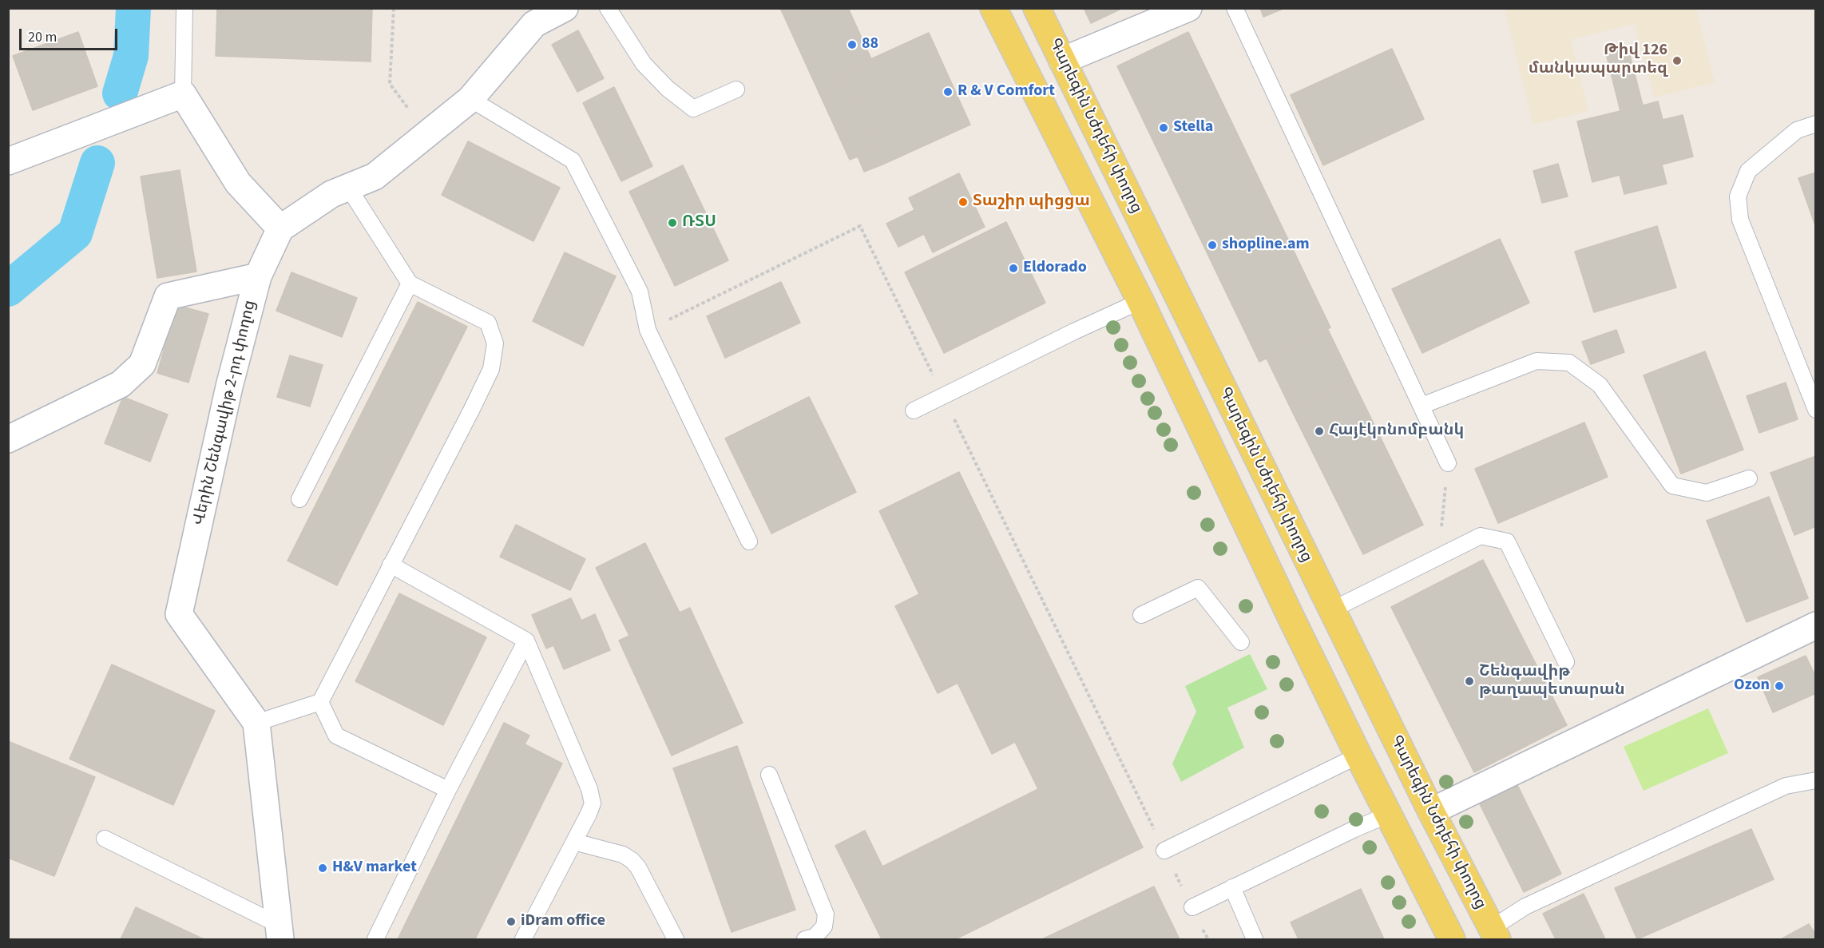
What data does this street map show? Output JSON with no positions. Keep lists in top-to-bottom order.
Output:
{
  "streets": {
    "main road": ["Գարեգին Նժդեհի փողոց"],
    "street": ["Վերին Շենգավիթ 2-րդ փողոց"]
  },
  "places": [
    "88",
    "Թիվ 126 մանկապարտեզ",
    "R & V Comfort",
    "Stella",
    "Տաշիր պիցցա",
    "ՌՏՍ",
    "shopline.am",
    "Eldorado",
    "Հայէկոնոմբանկ",
    "Շենգավիթ թաղապետարան",
    "Ozon",
    "H&V market",
    "iDram office"
  ],
  "scale_bar": "20 m"
}
